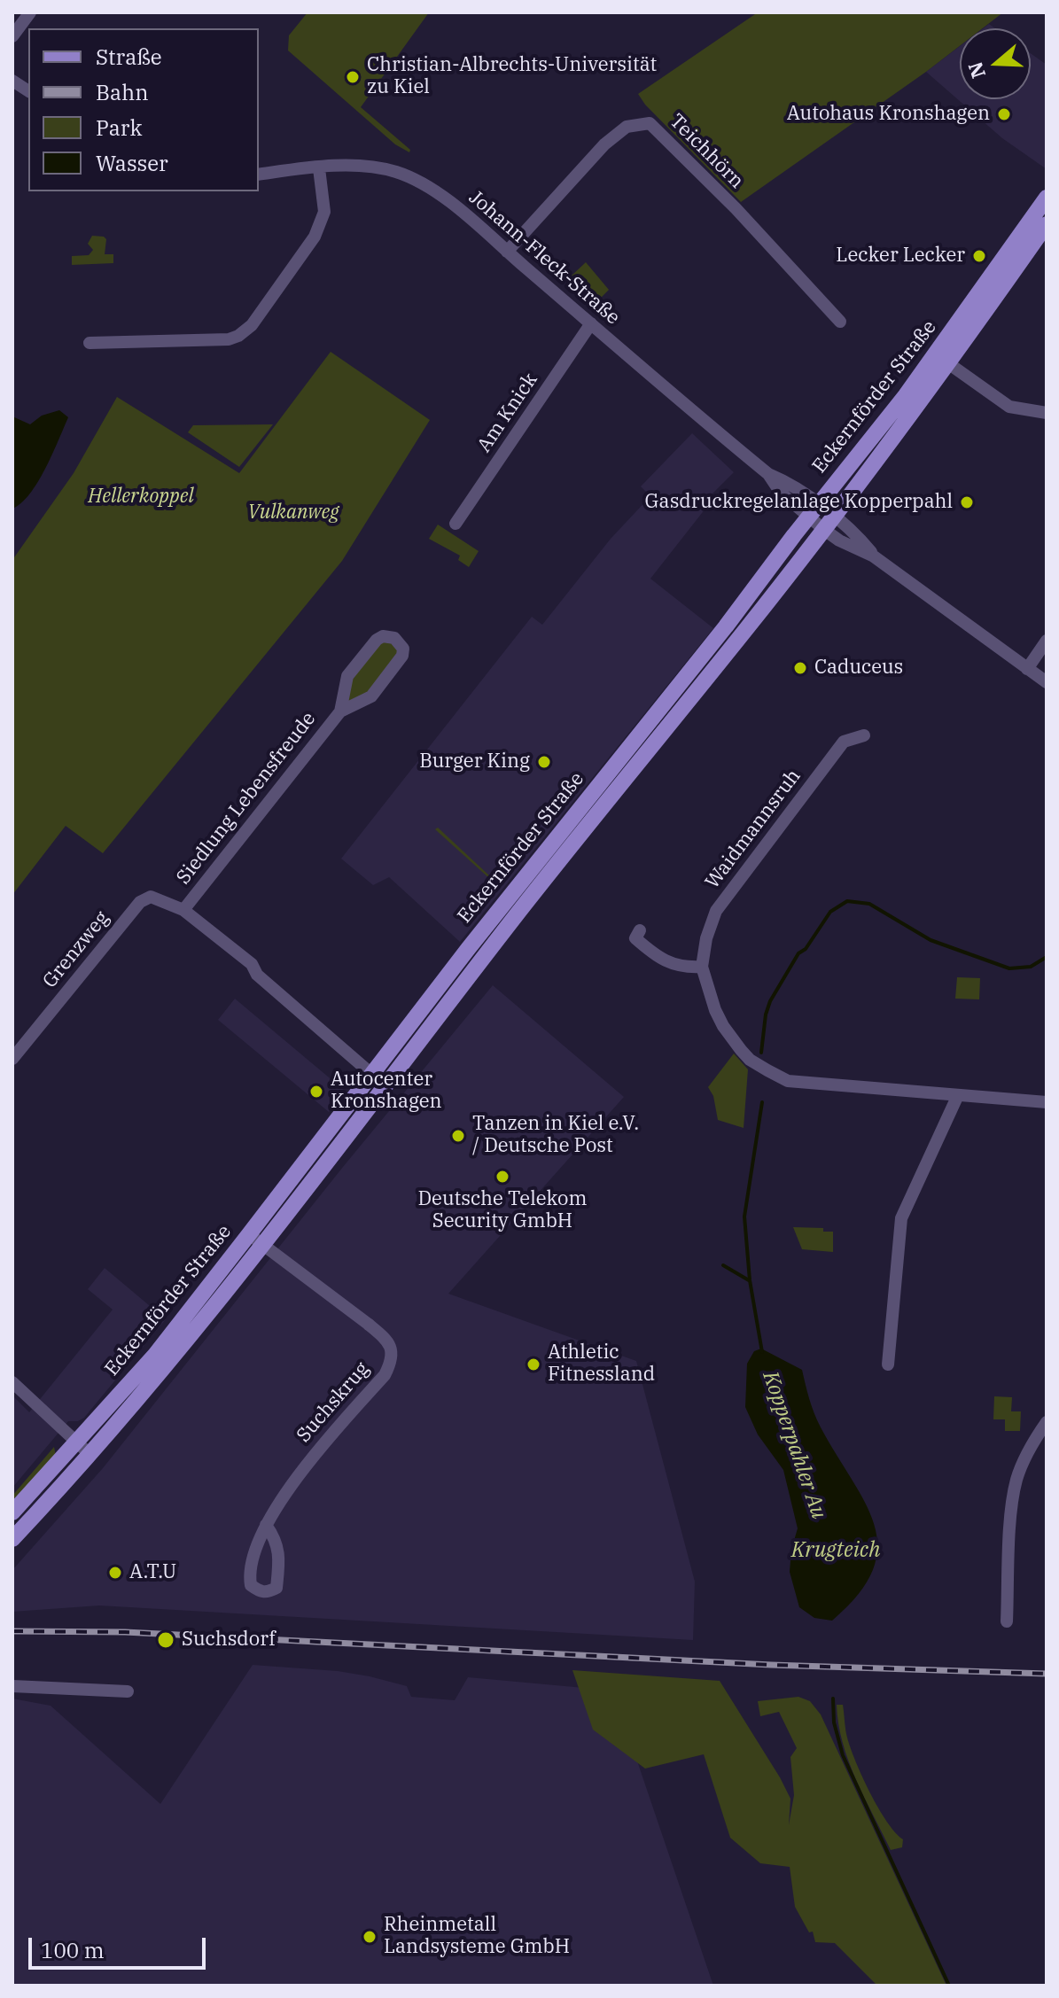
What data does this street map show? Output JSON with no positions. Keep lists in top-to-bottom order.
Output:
{
  "streets": {
    "main road": ["Eckernförder Straße"],
    "street": [
      "Teichhörn",
      "Johann-Fleck-Straße",
      "Am Knick",
      "Siedlung Lebensfreude",
      "Waidmannsruh",
      "Grenzweg",
      "Suchskrug"
    ]
  },
  "crossings": [
    ["Teichhörn", "Johann-Fleck-Straße"],
    ["Johann-Fleck-Straße", "Eckernförder Straße"],
    ["Johann-Fleck-Straße", "Am Knick"],
    ["Eckernförder Straße", "Suchskrug"],
    ["Siedlung Lebensfreude", "Grenzweg"]
  ],
  "water": ["Kopperpahler Au", "Krugteich"],
  "parks": ["Hellerkoppel", "Vulkanweg"],
  "places": [
    "Christian-Albrechts-Universität zu Kiel",
    "Autohaus Kronshagen",
    "Lecker Lecker",
    "Gasdruckregelanlage Kopperpahl",
    "Caduceus",
    "Burger King",
    "Autocenter Kronshagen",
    "Tanzen in Kiel e.V. / Deutsche Post",
    "Deutsche Telekom Security GmbH",
    "Athletic Fitnessland",
    "A.T.U",
    "Suchsdorf",
    "Rheinmetall Landsysteme GmbH"
  ],
  "legend": [
    "Straße",
    "Bahn",
    "Park",
    "Wasser"
  ],
  "scale_bar": "100 m",
  "north": "left"
}
